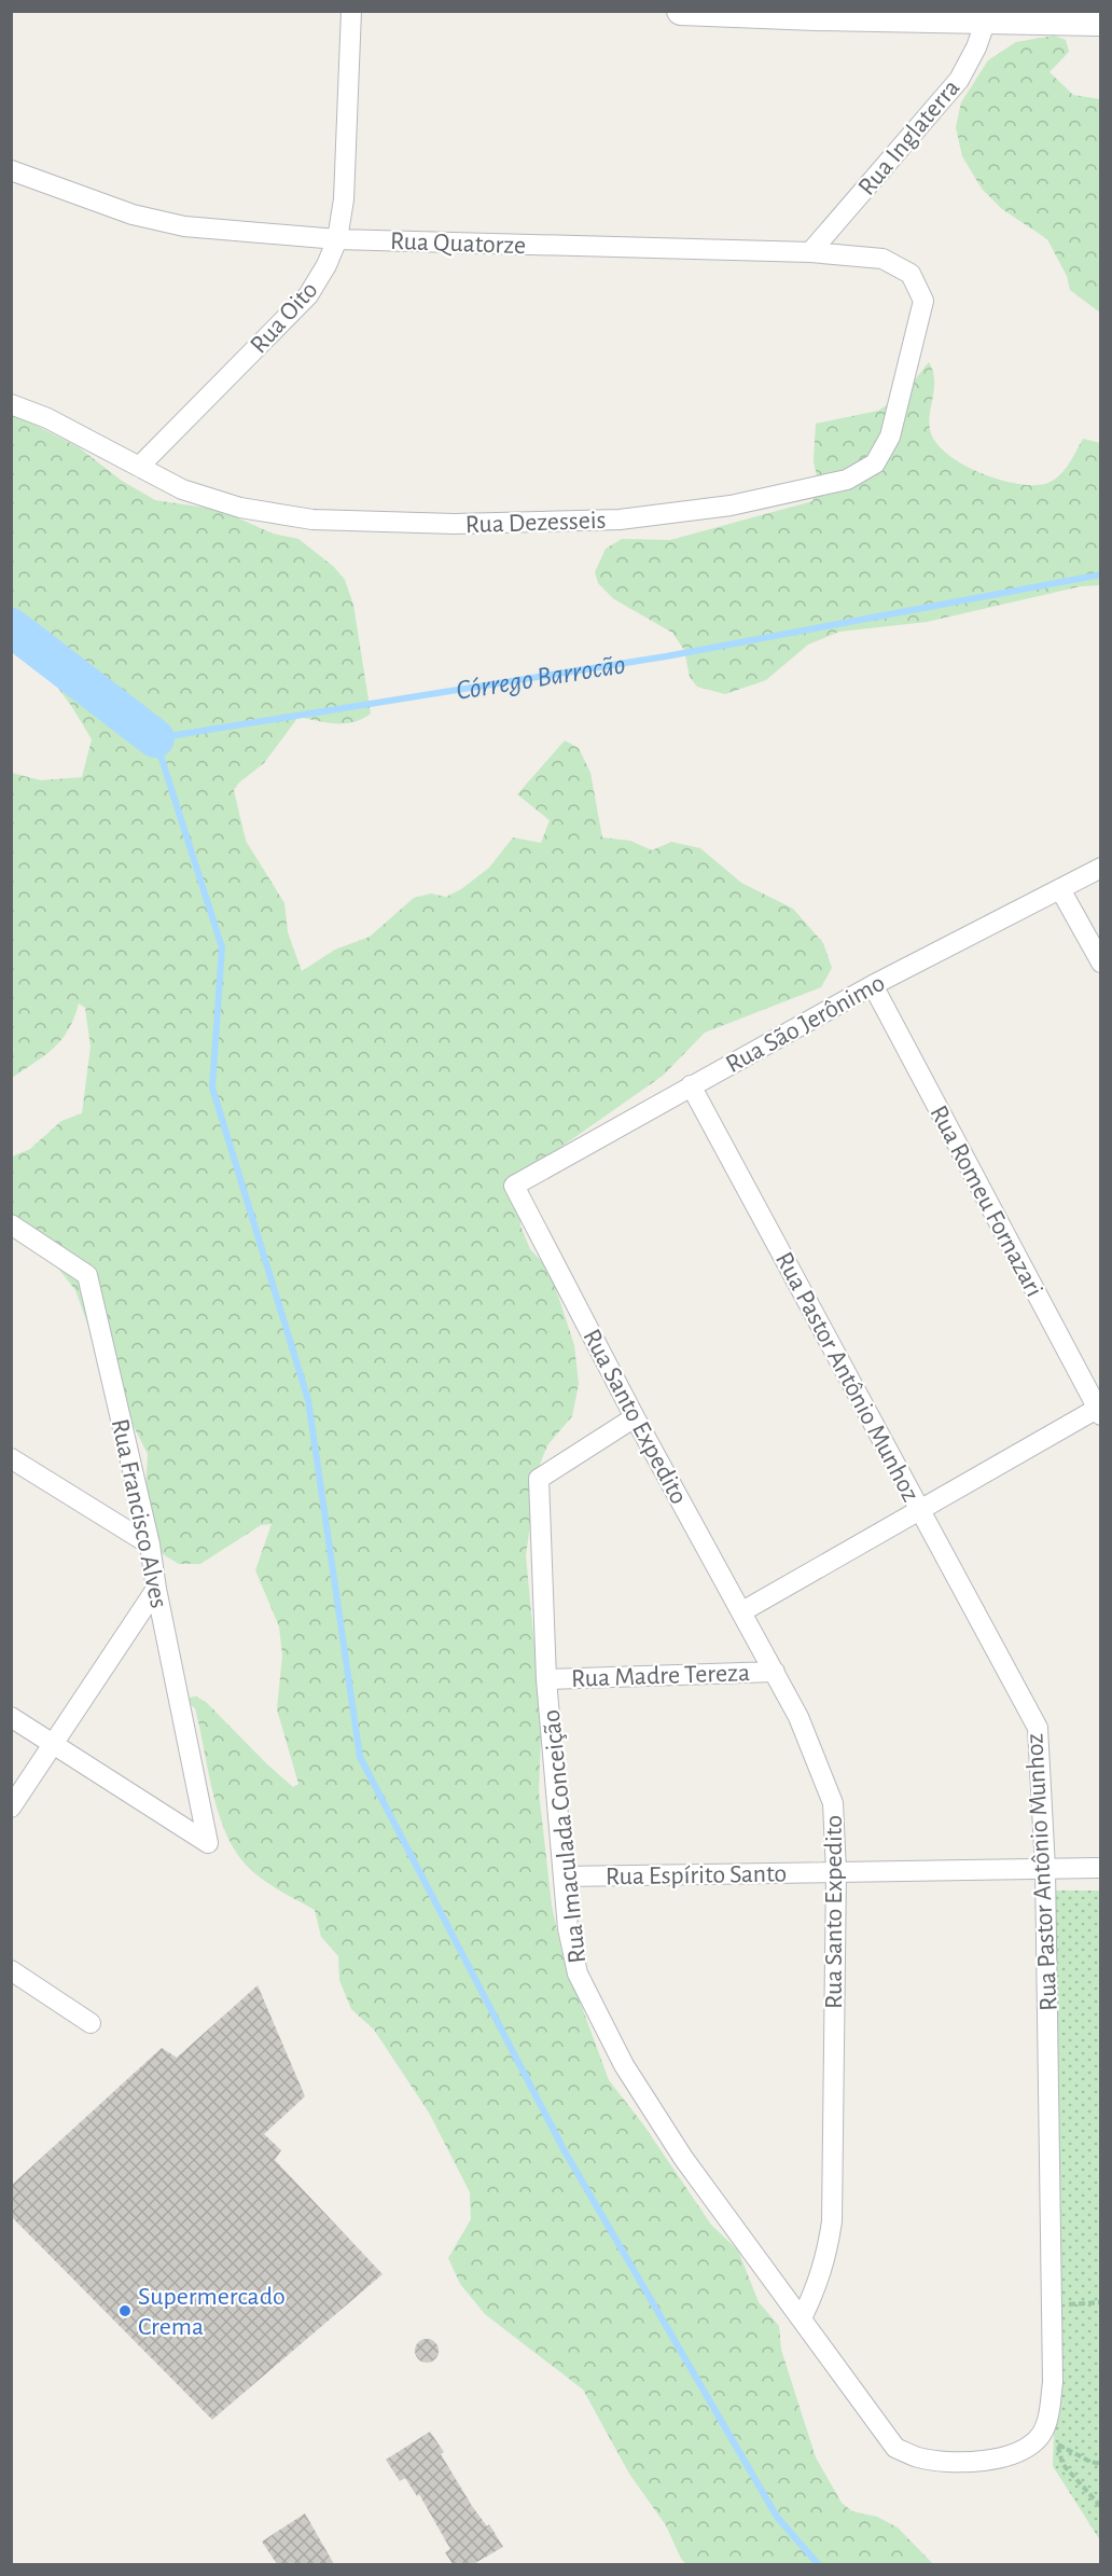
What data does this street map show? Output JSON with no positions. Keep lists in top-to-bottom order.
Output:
{
  "streets": {
    "street": [
      "Rua Inglaterra",
      "Rua Quatorze",
      "Rua Oito",
      "Rua Dezesseis",
      "Rua São Jerônimo",
      "Rua Romeu Fornazari",
      "Rua Pastor Antônio Munhoz",
      "Rua Santo Expedito",
      "Rua Francisco Alves",
      "Rua Madre Tereza",
      "Rua Imaculada Conceição",
      "Rua Espírito Santo"
    ]
  },
  "crossings": [
    ["Rua Inglaterra", "Rua Quatorze"],
    ["Rua Quatorze", "Rua Oito"],
    ["Rua Quatorze", "Rua Dezesseis"],
    ["Rua Oito", "Rua Dezesseis"],
    ["Rua São Jerônimo", "Rua Romeu Fornazari"],
    ["Rua São Jerônimo", "Rua Pastor Antônio Munhoz"],
    ["Rua São Jerônimo", "Rua Santo Expedito"],
    ["Rua Pastor Antônio Munhoz", "Rua Santo Expedito"],
    ["Rua Pastor Antônio Munhoz", "Rua Imaculada Conceição"],
    ["Rua Pastor Antônio Munhoz", "Rua Espírito Santo"],
    ["Rua Santo Expedito", "Rua Madre Tereza"],
    ["Rua Santo Expedito", "Rua Imaculada Conceição"],
    ["Rua Santo Expedito", "Rua Espírito Santo"],
    ["Rua Madre Tereza", "Rua Imaculada Conceição"],
    ["Rua Imaculada Conceição", "Rua Espírito Santo"]
  ],
  "water": ["Córrego Barrocão"],
  "places": ["Supermercado Crema"]
}
